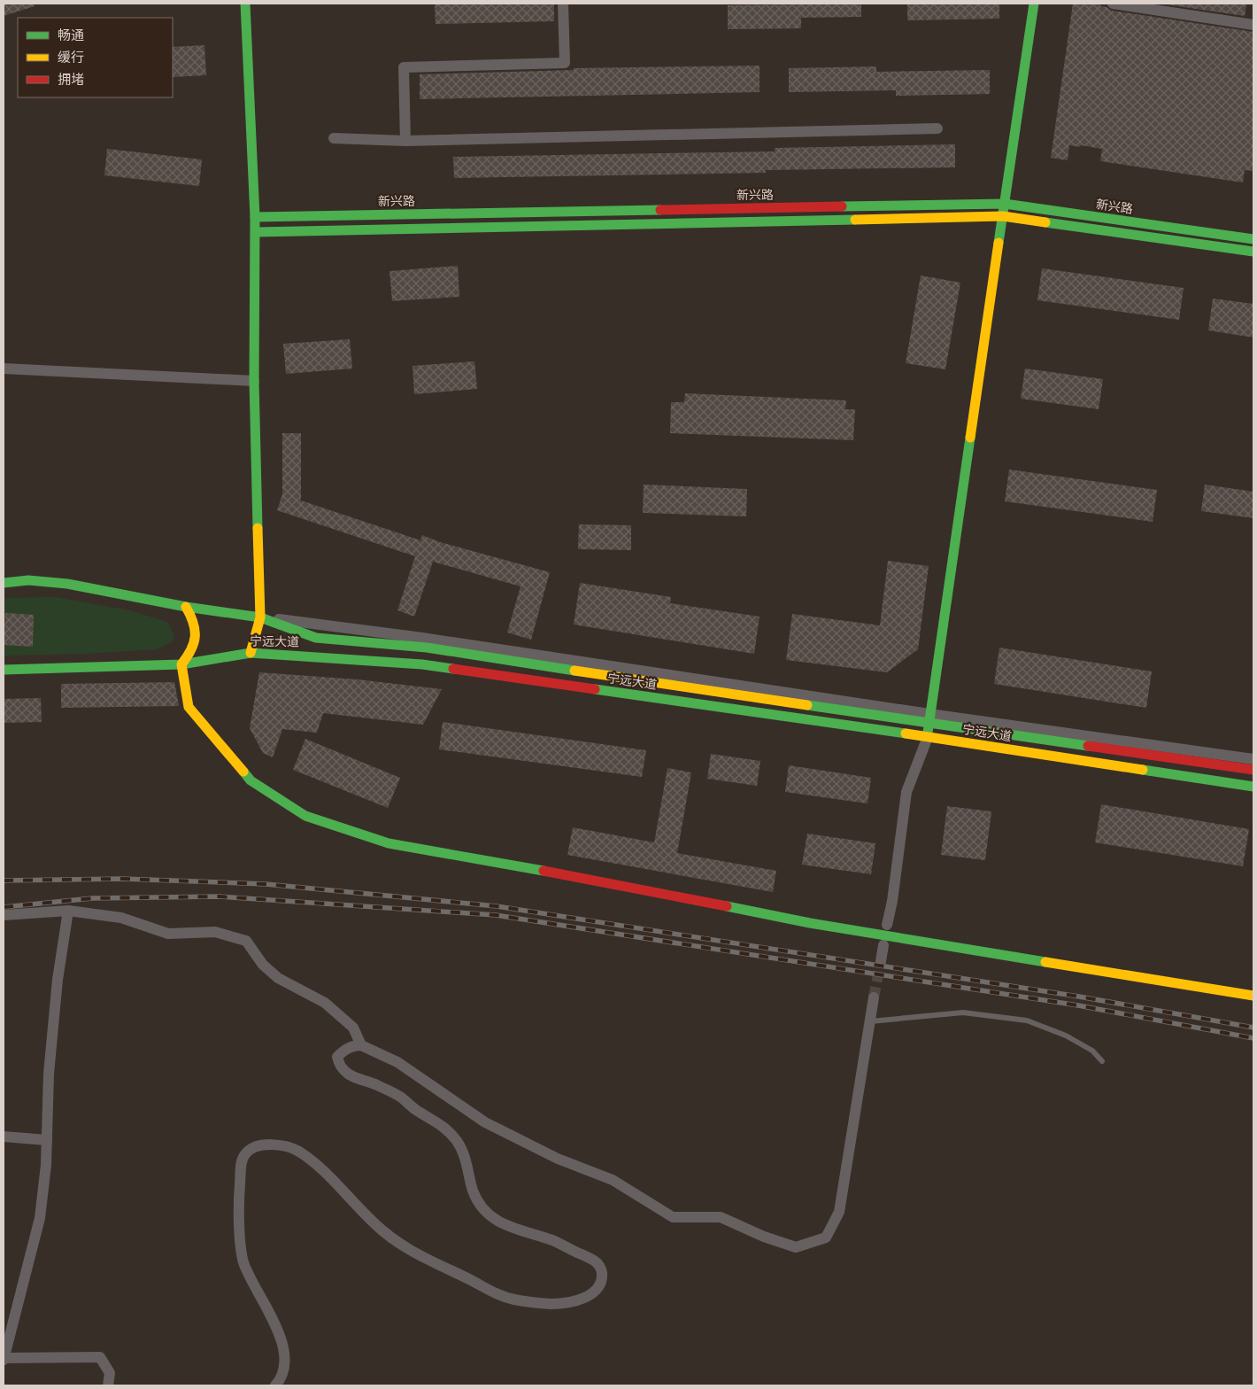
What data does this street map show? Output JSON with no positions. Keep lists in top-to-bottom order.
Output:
{
  "streets": {
    "main road": ["新兴路", "宁远大道"]
  },
  "legend": ["畅通", "缓行", "拥堵"]
}
